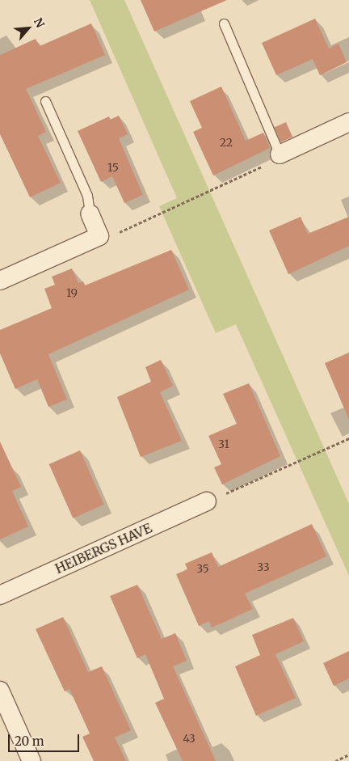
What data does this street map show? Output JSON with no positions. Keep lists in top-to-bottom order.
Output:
{
  "streets": {
    "street": ["HEIBERGS HAVE"]
  },
  "house_numbers": [
    "22",
    "15",
    "19",
    "31",
    "33",
    "35",
    "43"
  ],
  "scale_bar": "20 m",
  "north": "top right"
}
